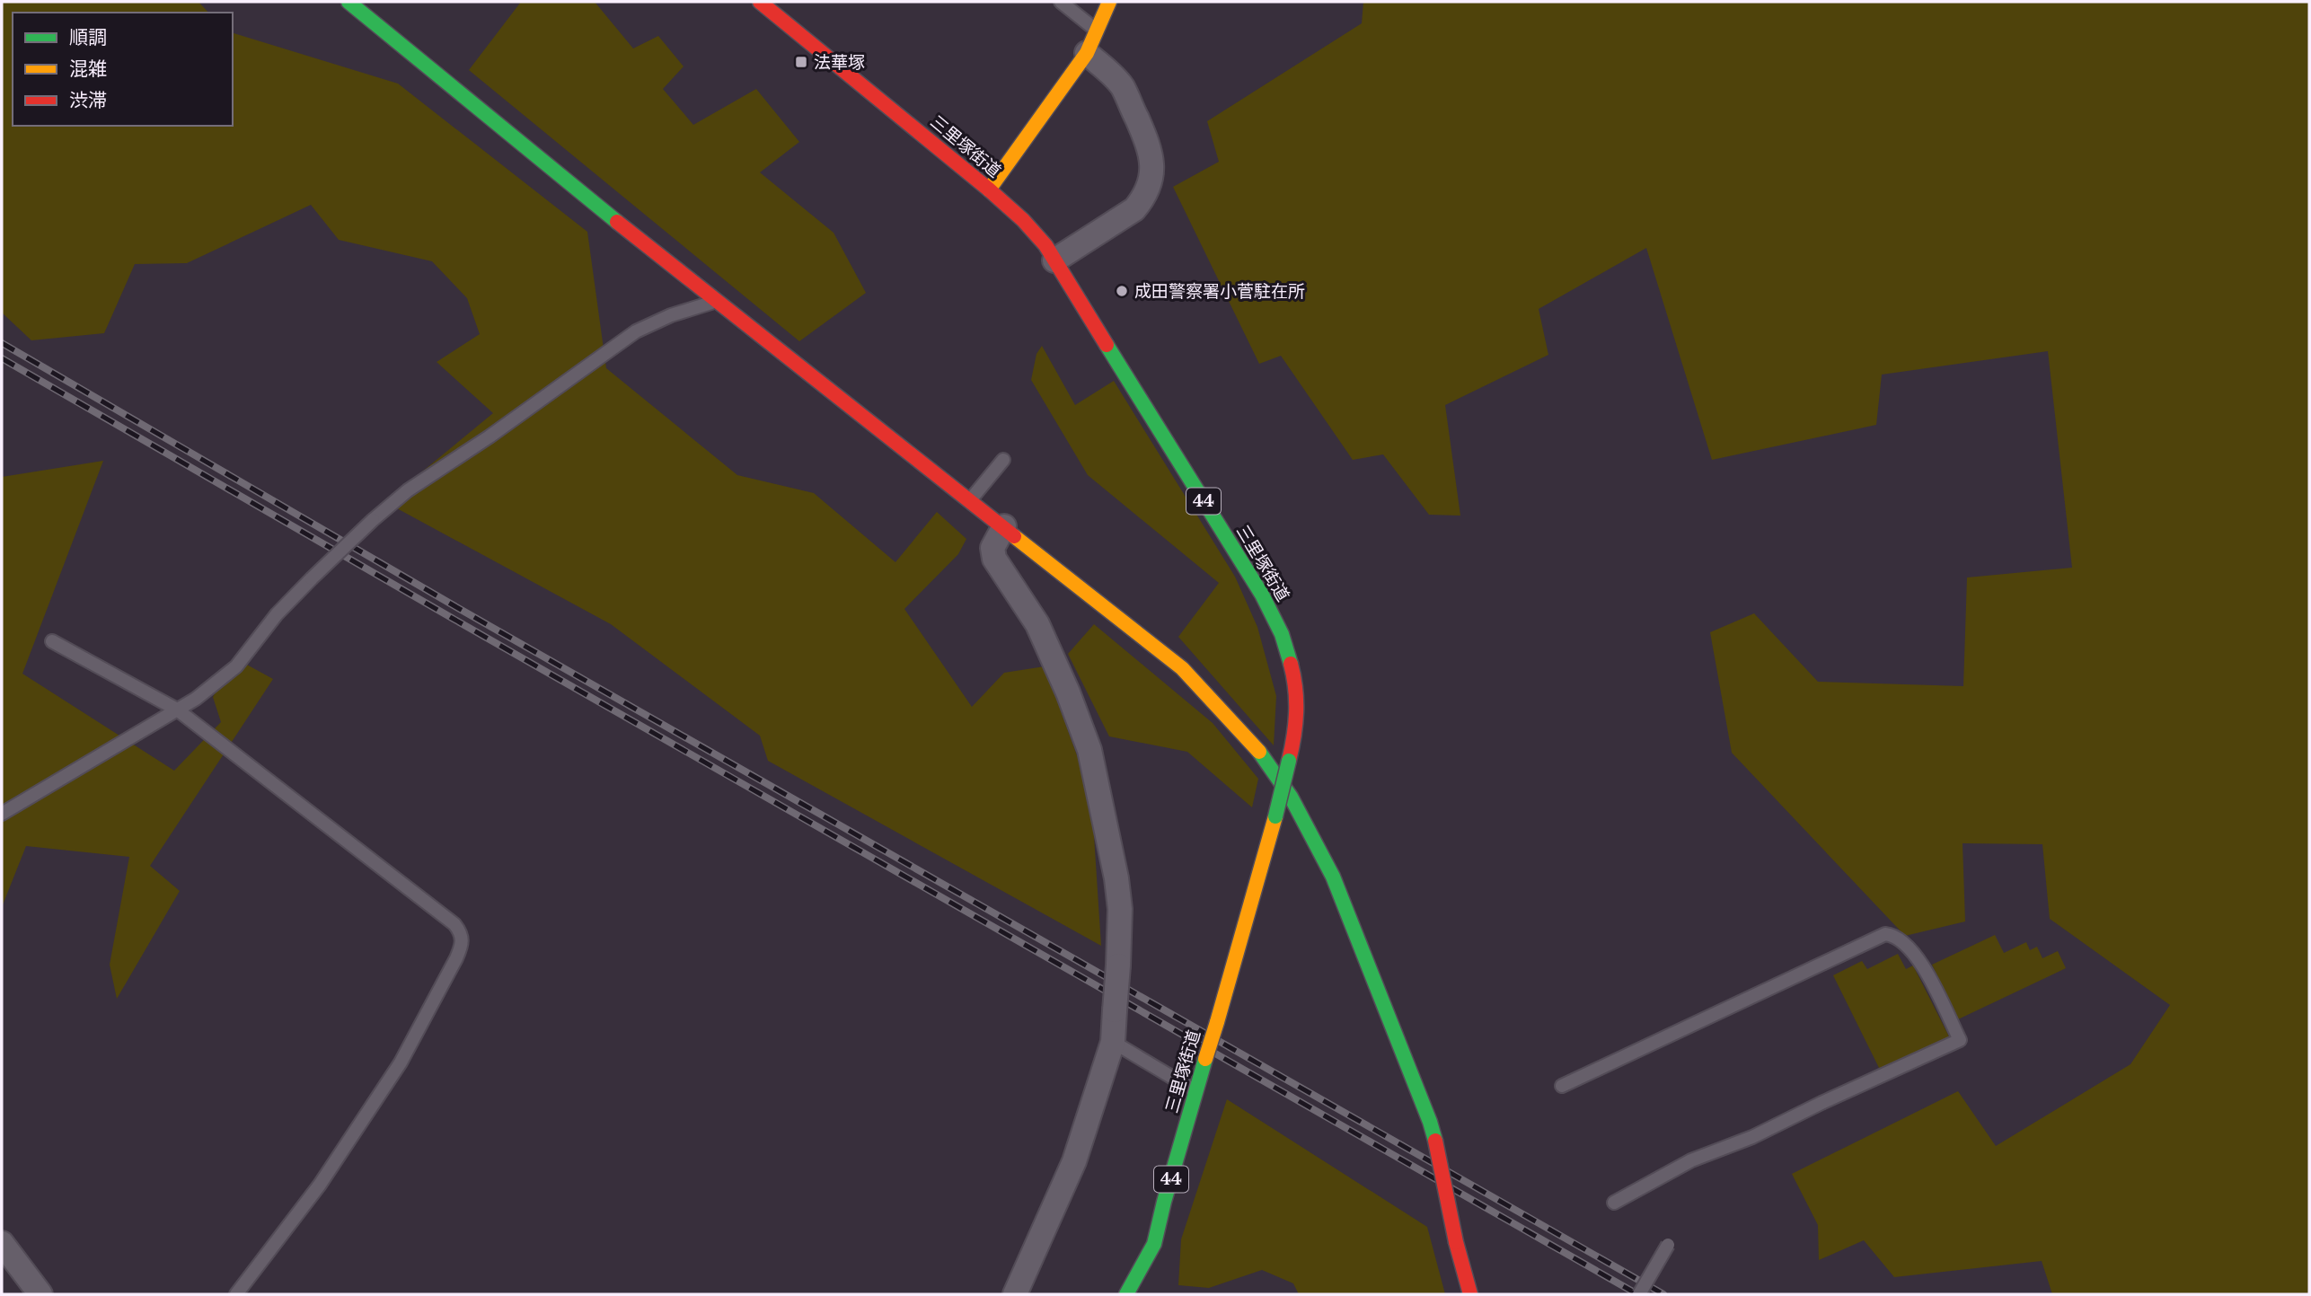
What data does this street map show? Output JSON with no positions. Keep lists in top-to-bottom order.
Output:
{
  "streets": {
    "street": ["三里塚街道", "44"]
  },
  "places": {
    "transit": ["法華塚"],
    "other": ["成田警察署小菅駐在所"]
  },
  "legend": ["順調", "混雑", "渋滞"]
}
